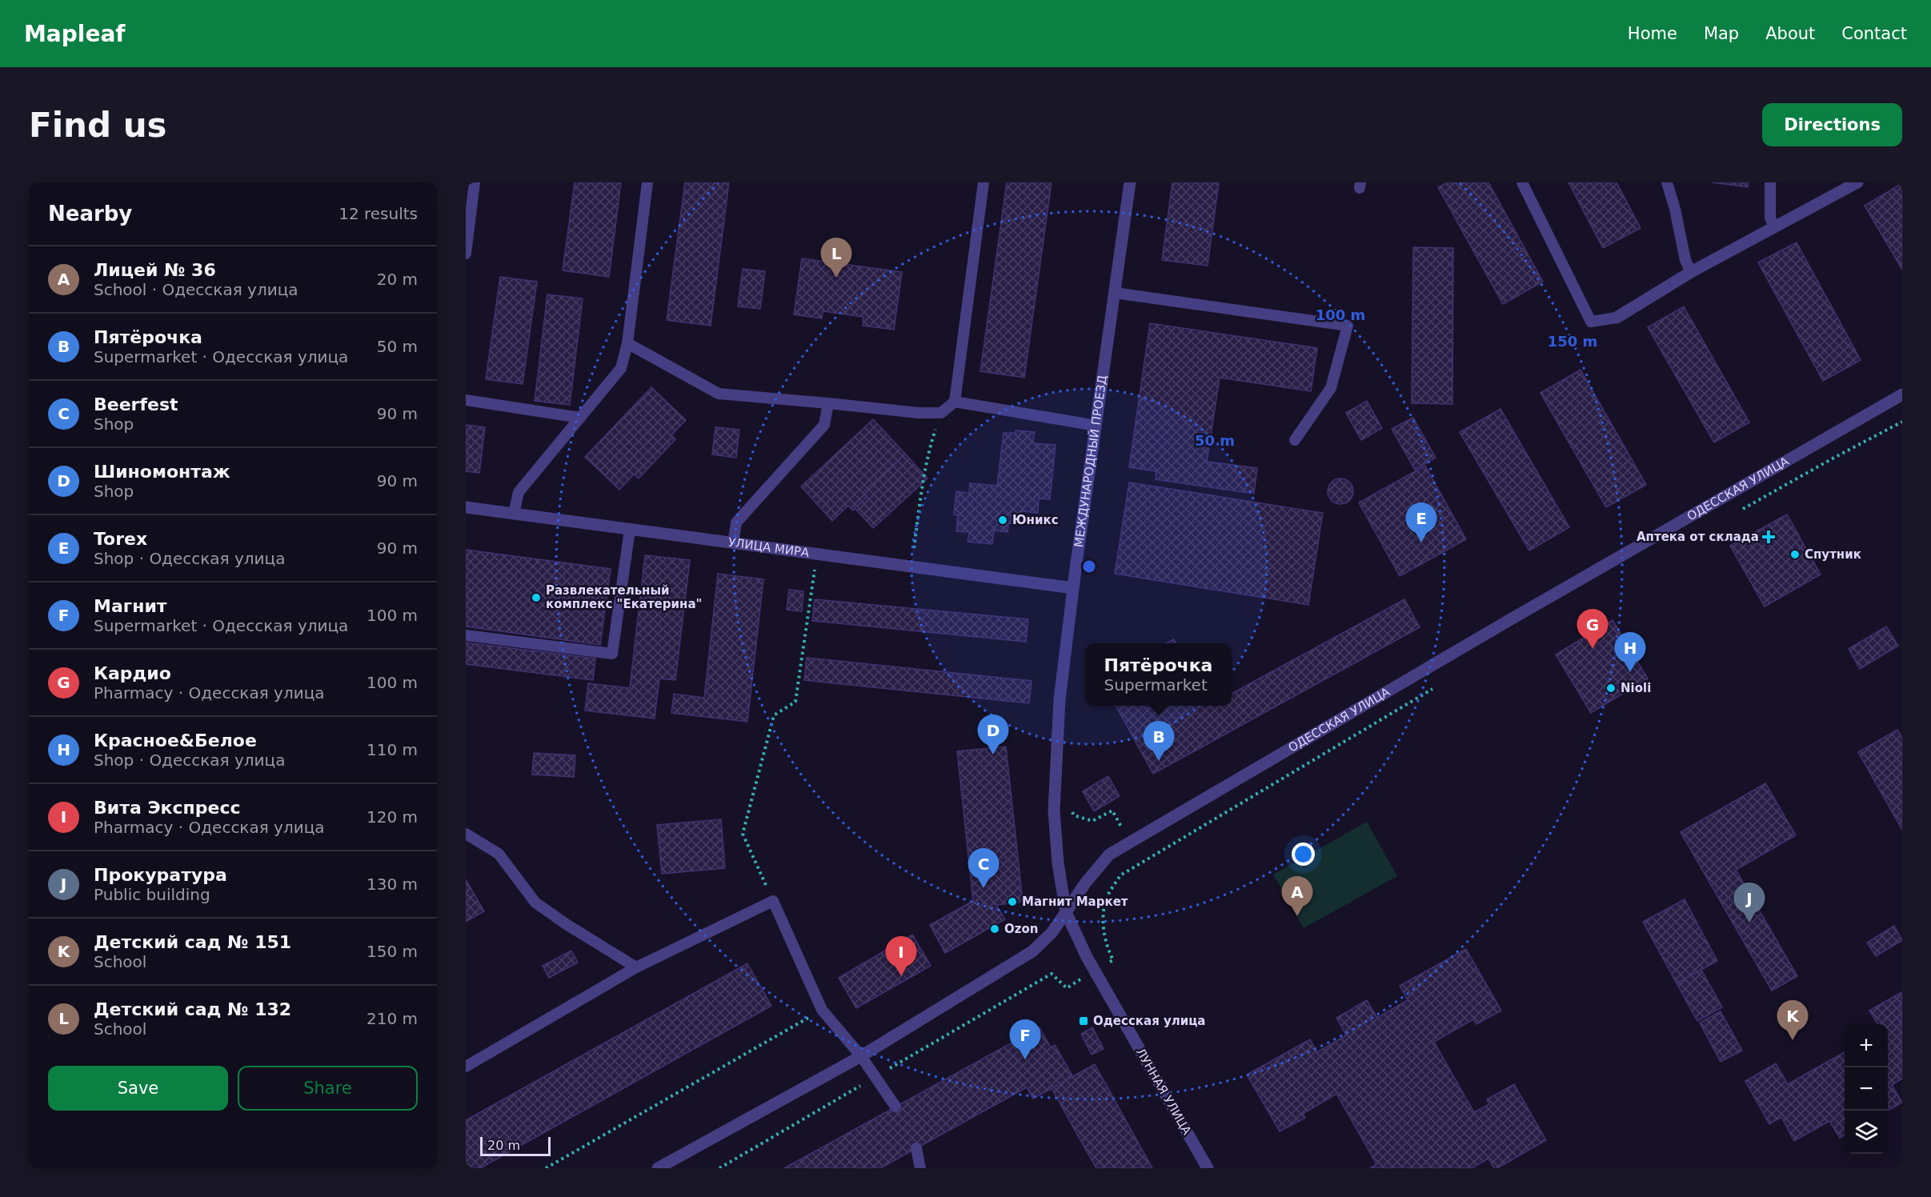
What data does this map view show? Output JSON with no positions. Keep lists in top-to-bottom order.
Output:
{
  "streets": {
    "street": [
      "МЕЖДУНАРОДНЫЙ ПРОЕЗД",
      "ОДЕССКАЯ УЛИЦА",
      "УЛИЦА МИРА",
      "ЛУННАЯ УЛИЦА"
    ]
  },
  "crossings": [
    ["МЕЖДУНАРОДНЫЙ ПРОЕЗД", "ОДЕССКАЯ УЛИЦА"],
    ["МЕЖДУНАРОДНЫЙ ПРОЕЗД", "УЛИЦА МИРА"],
    ["МЕЖДУНАРОДНЫЙ ПРОЕЗД", "ЛУННАЯ УЛИЦА"],
    ["ОДЕССКАЯ УЛИЦА", "ЛУННАЯ УЛИЦА"]
  ],
  "places": {
    "other": [
      "Юникс",
      "Спутник",
      "Развлекательный комплекс \"Екатерина\"",
      "Nioli",
      "Магнит Маркет",
      "Ozon"
    ],
    "health": ["Аптека от склада"],
    "transit": ["Одесская улица"]
  },
  "scale_bar": "20 m",
  "page": {
    "header": "Mapleaf",
    "nav": [
      "Home",
      "Map",
      "About",
      "Contact"
    ],
    "buttons": [
      "Directions",
      ["Save", "Share"]
    ],
    "title": "Find us",
    "heading": ["Nearby", "12 results"],
    "pins": [
      "L",
      "E",
      "G",
      "H",
      "D",
      "B",
      "C",
      "A",
      "J",
      "I",
      "K",
      "F"
    ],
    "list": [
      {
        "mark": "A",
        "name": "Лицей № 36",
        "note": "School · Одесская улица",
        "value": "20 m"
      },
      {
        "mark": "B",
        "name": "Пятёрочка",
        "note": "Supermarket · Одесская улица",
        "value": "50 m"
      },
      {
        "mark": "C",
        "name": "Beerfest",
        "note": "Shop",
        "value": "90 m"
      },
      {
        "mark": "D",
        "name": "Шиномонтаж",
        "note": "Shop",
        "value": "90 m"
      },
      {
        "mark": "E",
        "name": "Torex",
        "note": "Shop · Одесская улица",
        "value": "90 m"
      },
      {
        "mark": "F",
        "name": "Магнит",
        "note": "Supermarket · Одесская улица",
        "value": "100 m"
      },
      {
        "mark": "G",
        "name": "Кардио",
        "note": "Pharmacy · Одесская улица",
        "value": "100 m"
      },
      {
        "mark": "H",
        "name": "Красное&Белое",
        "note": "Shop · Одесская улица",
        "value": "110 m"
      },
      {
        "mark": "I",
        "name": "Вита Экспресс",
        "note": "Pharmacy · Одесская улица",
        "value": "120 m"
      },
      {
        "mark": "J",
        "name": "Прокуратура",
        "note": "Public building",
        "value": "130 m"
      },
      {
        "mark": "K",
        "name": "Детский сад № 151",
        "note": "School",
        "value": "150 m"
      },
      {
        "mark": "L",
        "name": "Детский сад № 132",
        "note": "School",
        "value": "210 m"
      }
    ],
    "popup": ["Пятёрочка", "Supermarket"],
    "map_buttons": ["+", "−"],
    "scale": "20 m"
  },
  "rings": ["100 m", "150 m", "50 m"]
}
